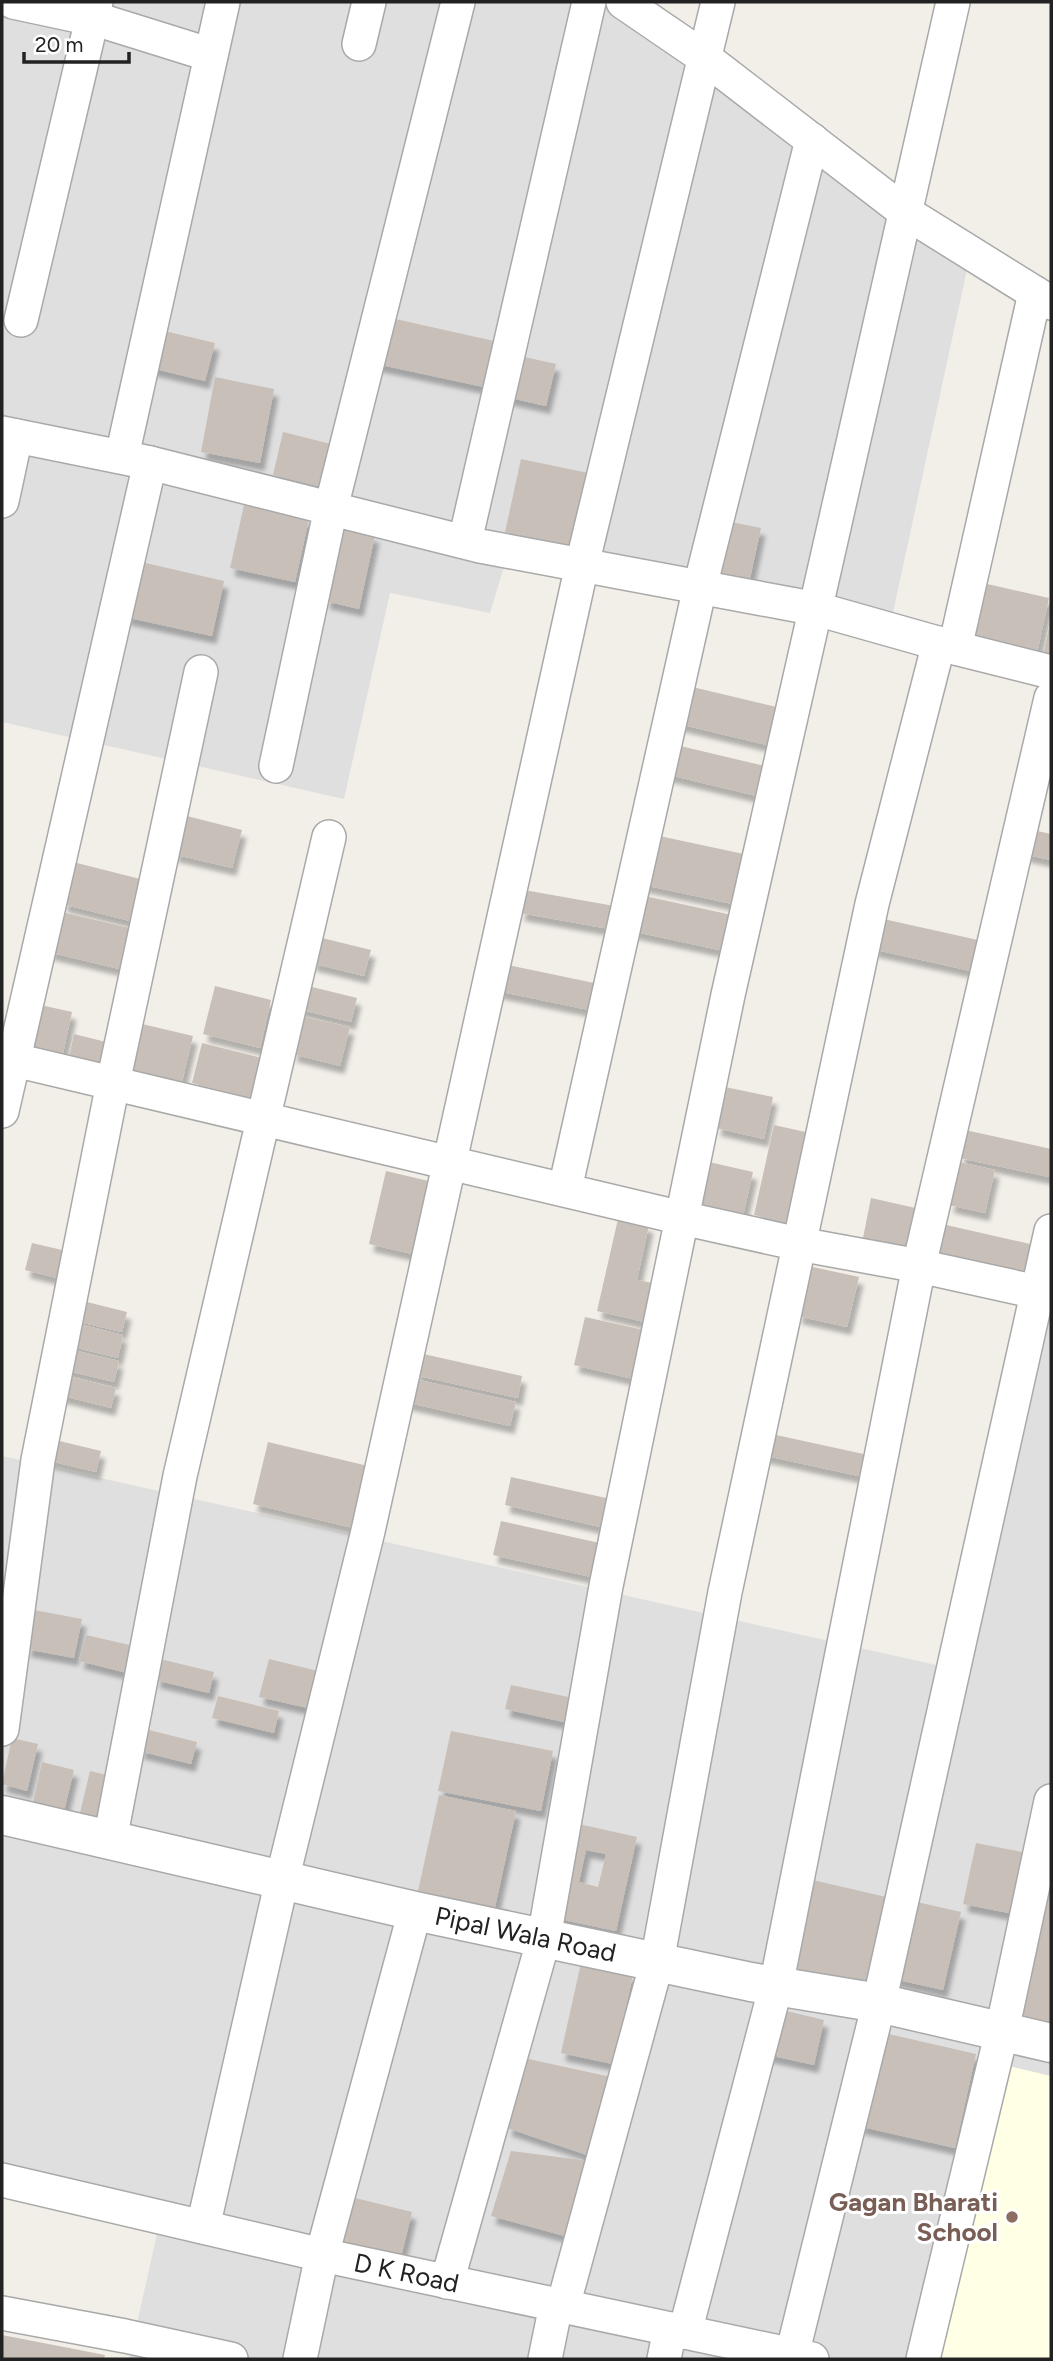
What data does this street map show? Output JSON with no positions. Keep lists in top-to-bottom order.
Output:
{
  "streets": {
    "street": ["Pipal Wala Road", "D K Road"]
  },
  "places": ["Gagan Bharati School"],
  "scale_bar": "20 m"
}
